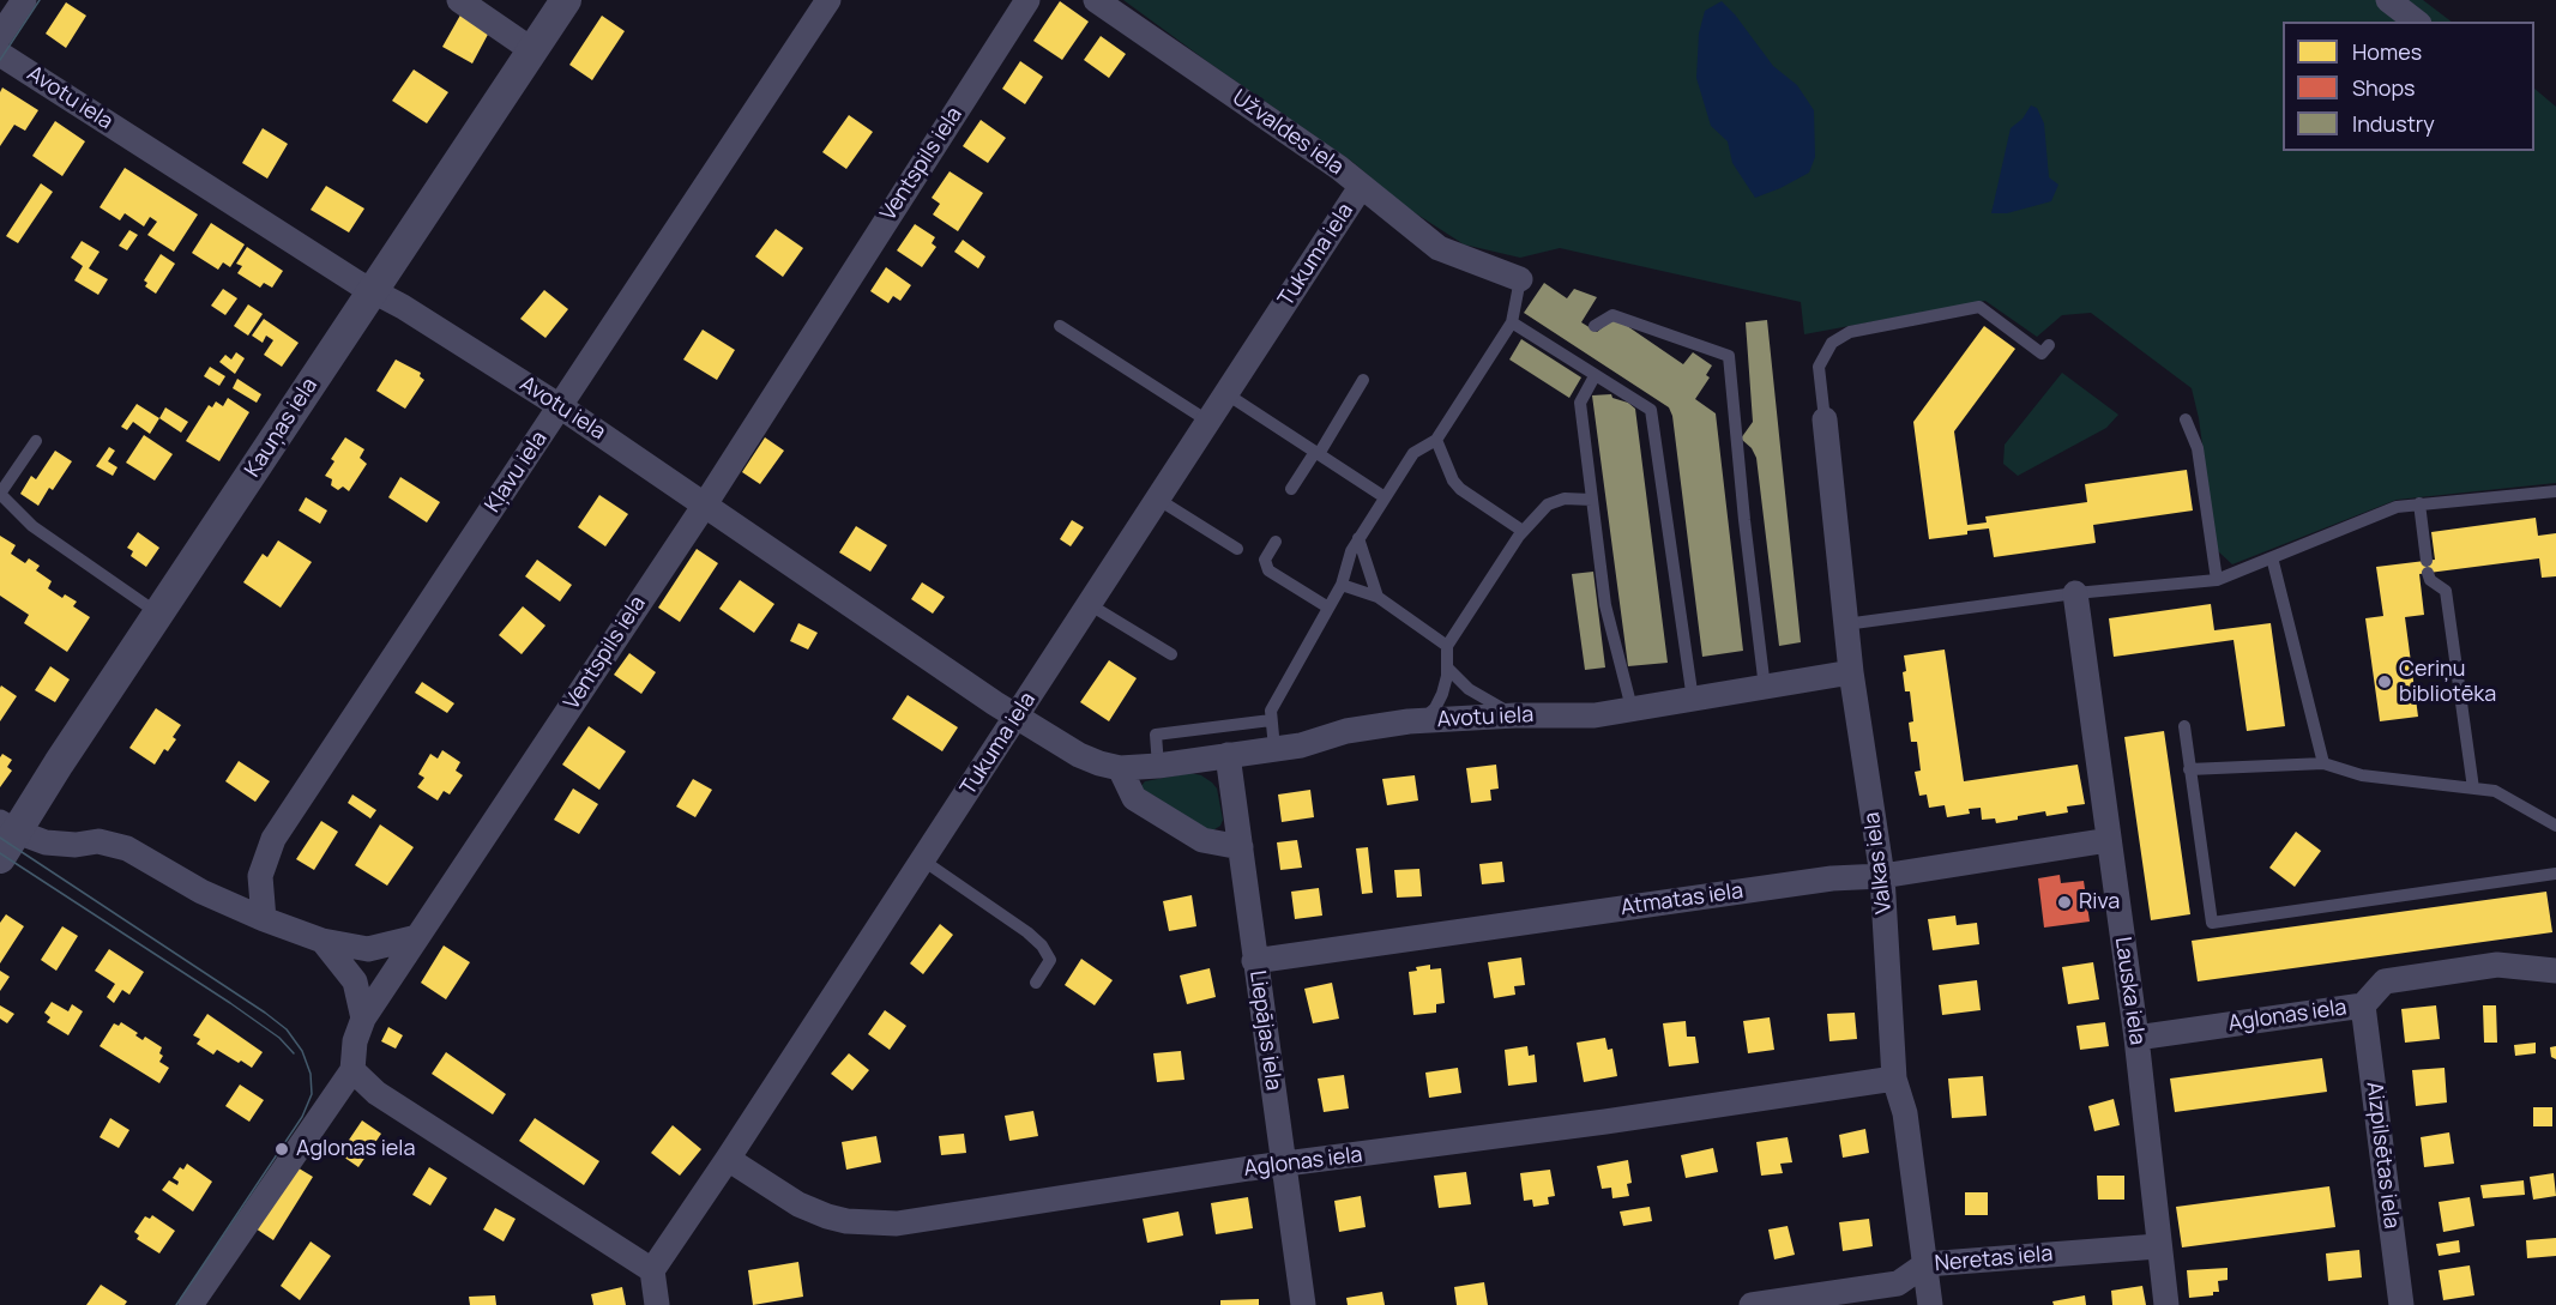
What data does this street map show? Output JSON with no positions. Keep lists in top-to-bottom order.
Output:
{
  "streets": {
    "street": [
      "Avotu iela",
      "Užvaldes iela",
      "Ventspils iela",
      "Tukuma iela",
      "Kauņas iela",
      "Kļavu iela",
      "Valkas iela",
      "Atmatas iela",
      "Lauska iela",
      "Aglonas iela",
      "Liepājas iela",
      "Aizpilsētas iela",
      "Neretas iela"
    ]
  },
  "crossings": [
    ["Avotu iela", "Ventspils iela"],
    ["Avotu iela", "Tukuma iela"],
    ["Avotu iela", "Kauņas iela"],
    ["Avotu iela", "Kļavu iela"],
    ["Avotu iela", "Valkas iela"],
    ["Avotu iela", "Liepājas iela"],
    ["Užvaldes iela", "Tukuma iela"],
    ["Tukuma iela", "Aglonas iela"],
    ["Valkas iela", "Atmatas iela"],
    ["Valkas iela", "Aglonas iela"],
    ["Valkas iela", "Neretas iela"],
    ["Atmatas iela", "Lauska iela"],
    ["Atmatas iela", "Liepājas iela"],
    ["Lauska iela", "Aglonas iela"],
    ["Lauska iela", "Neretas iela"],
    ["Aglonas iela", "Liepājas iela"],
    ["Aglonas iela", "Aizpilsētas iela"]
  ],
  "places": ["Ceriņu bibliotēka", "Riva", "Aglonas iela"],
  "legend": ["Homes", "Shops", "Industry"]
}
